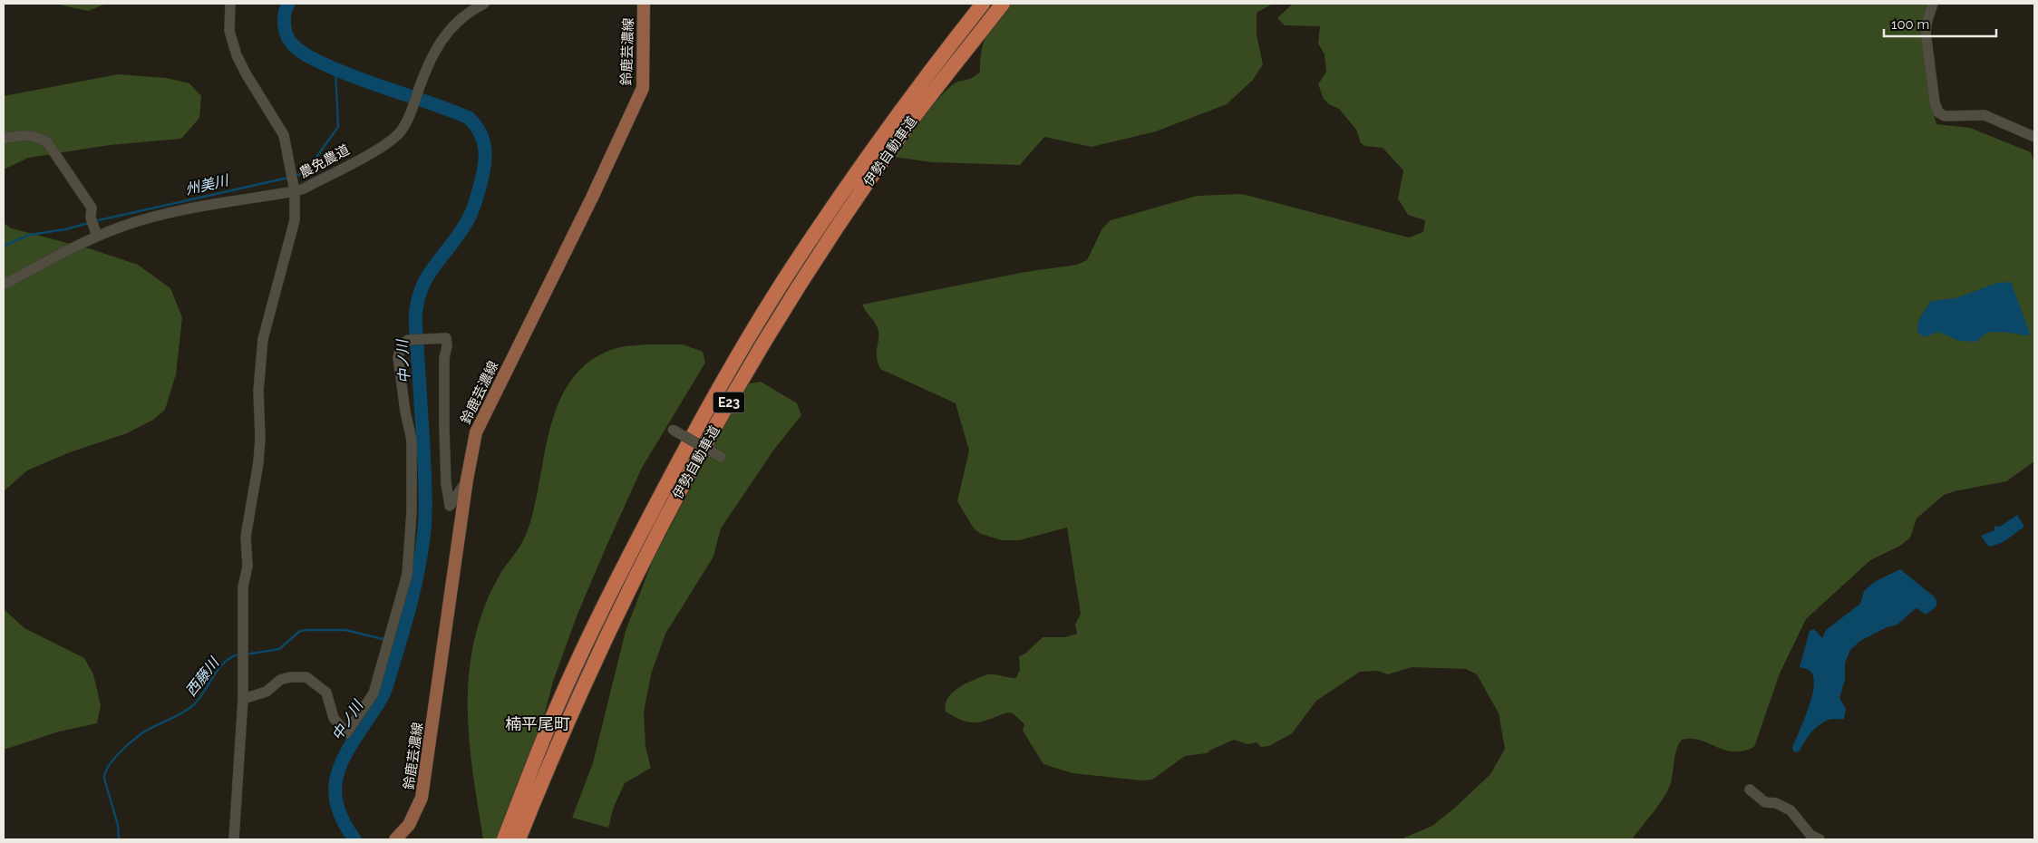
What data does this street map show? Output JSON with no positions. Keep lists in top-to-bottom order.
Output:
{
  "streets": {
    "highway": ["伊勢自動車道", "E23"],
    "main road": ["鈴鹿芸濃線"],
    "street": ["農免農道"]
  },
  "districts": ["楠平尾町"],
  "water": ["州美川", "中ノ川", "西藤川"],
  "scale_bar": "100 m"
}
